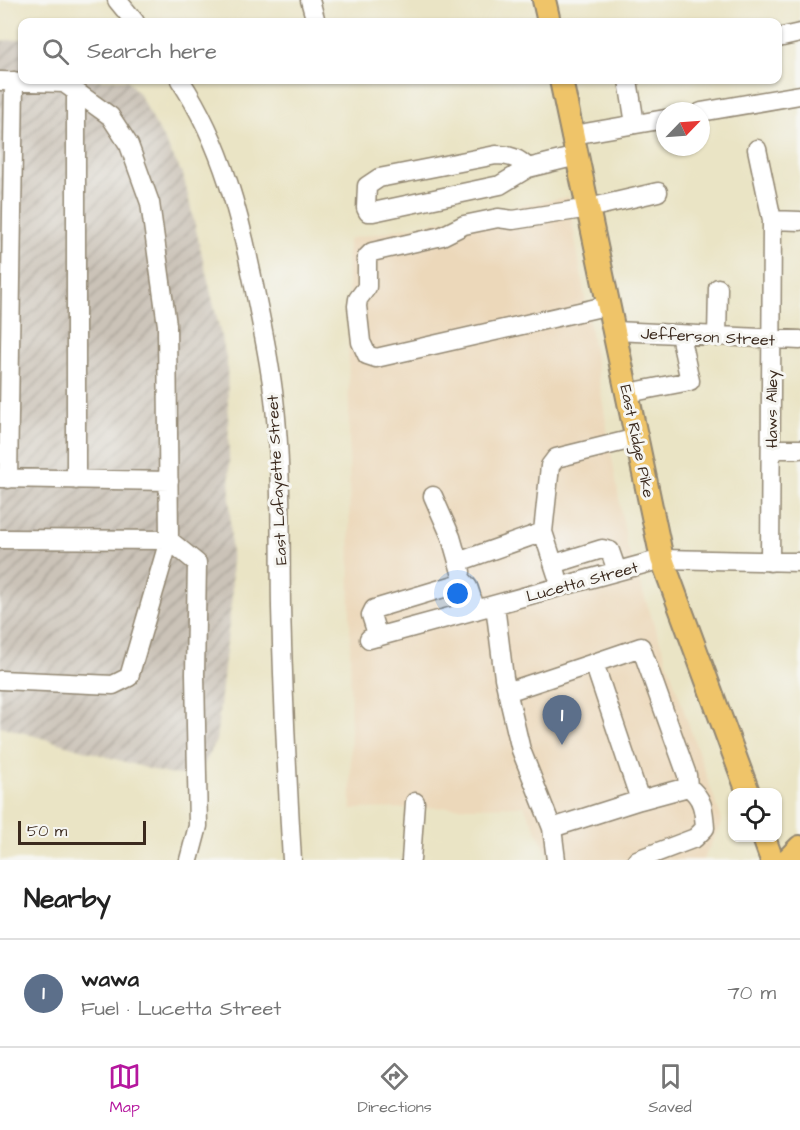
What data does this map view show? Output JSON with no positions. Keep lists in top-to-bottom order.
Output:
{
  "streets": {
    "main road": ["East Ridge Pike"],
    "street": [
      "Jefferson Street",
      "Haws Alley",
      "East Lafayette Street",
      "Lucetta Street"
    ]
  },
  "crossings": [
    ["Jefferson Street", "Haws Alley"],
    ["Jefferson Street", "East Ridge Pike"],
    ["Haws Alley", "Lucetta Street"],
    ["East Ridge Pike", "Lucetta Street"]
  ],
  "scale_bar": "50 m",
  "north": "top right",
  "page": {
    "search": "Search here",
    "pins": "1",
    "scale": "50 m",
    "heading": "Nearby",
    "list": [
      {
        "mark": "1",
        "name": "wawa",
        "note": "Fuel · Lucetta Street",
        "value": "70 m"
      }
    ],
    "nav": ["Map", "Directions", "Saved"]
  }
}
